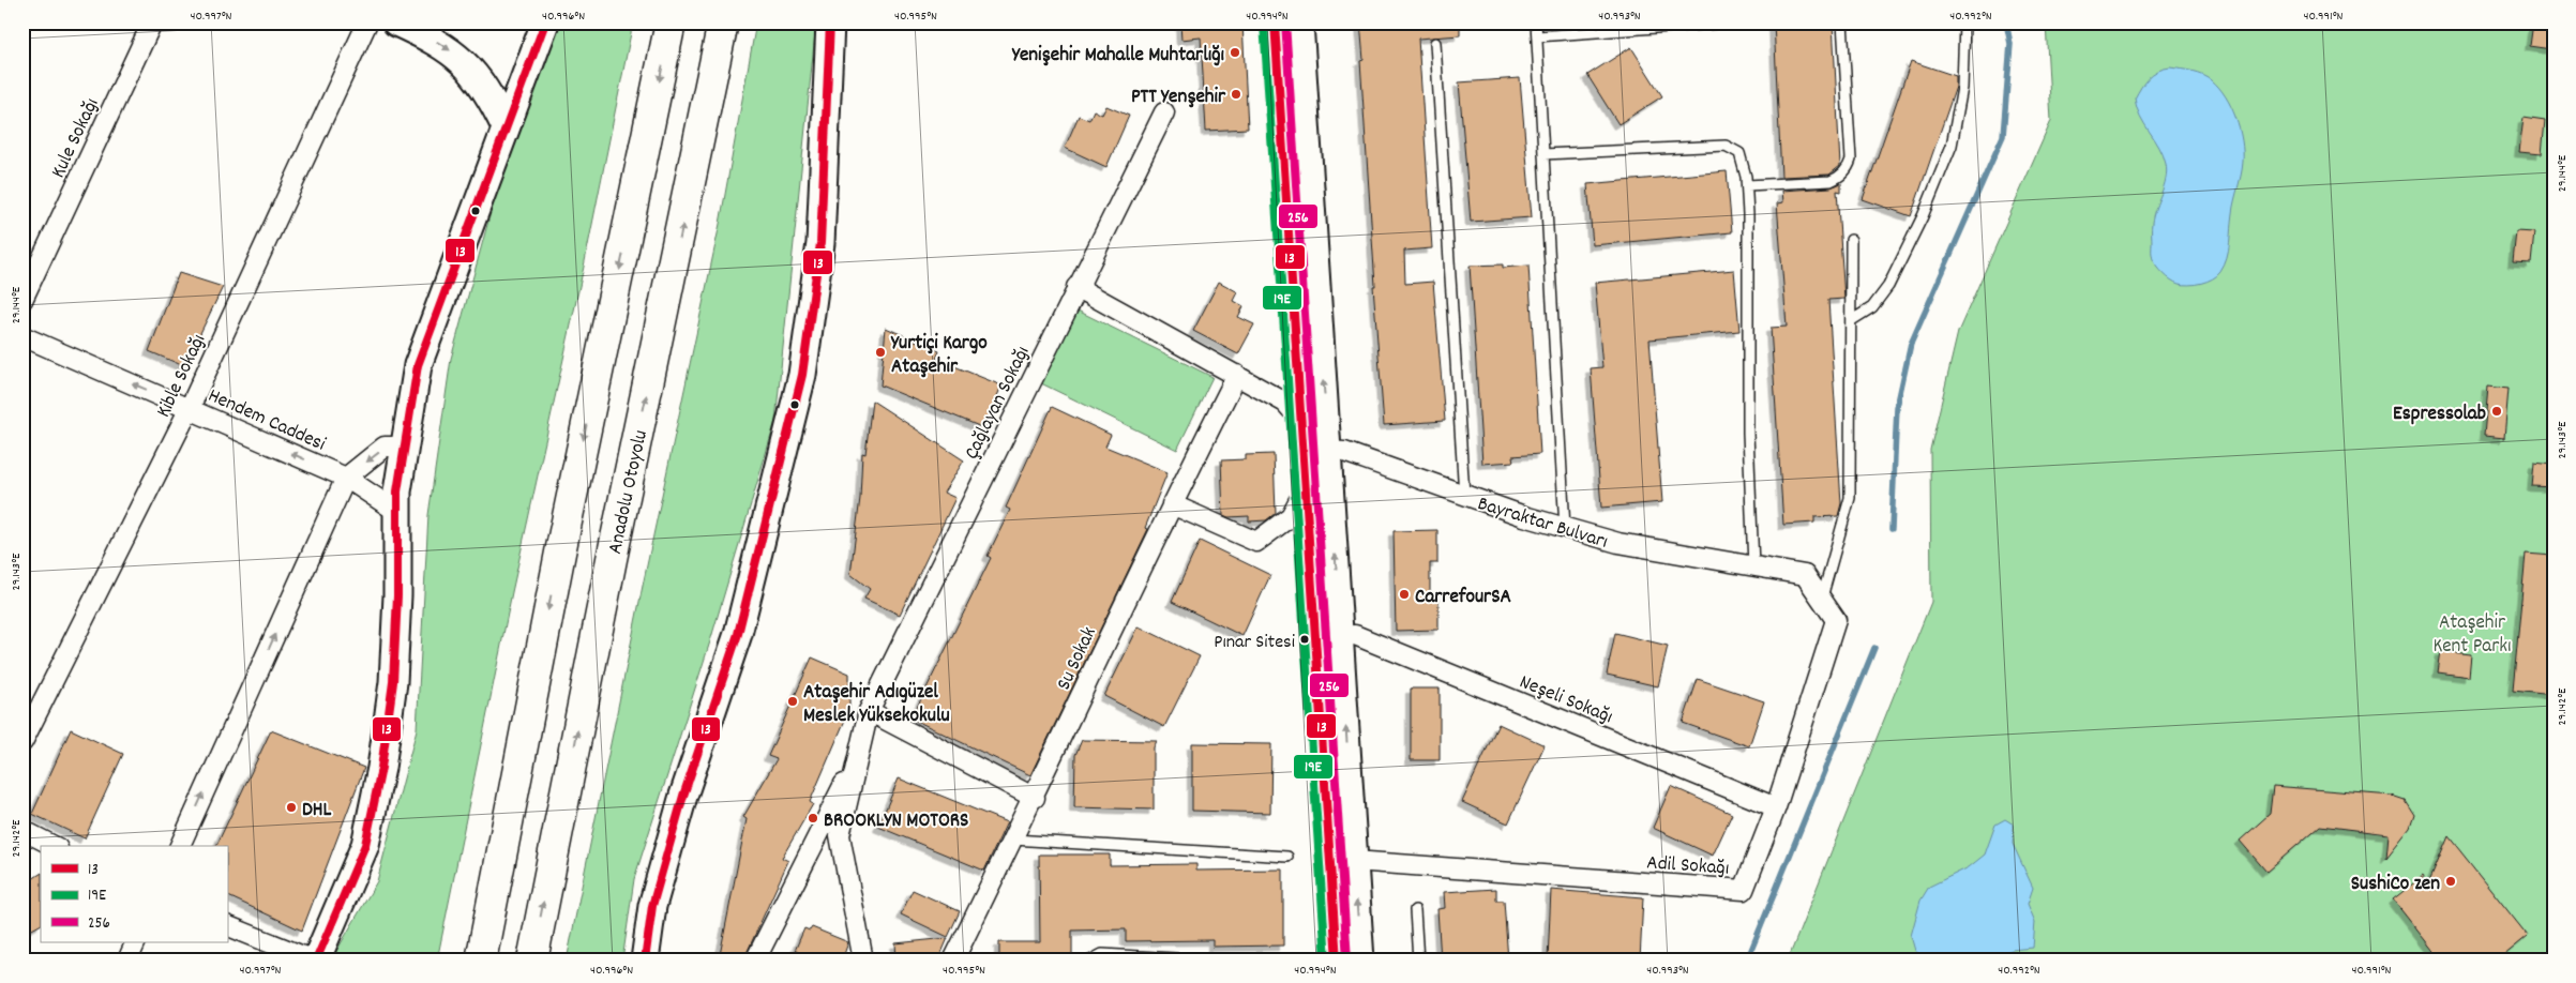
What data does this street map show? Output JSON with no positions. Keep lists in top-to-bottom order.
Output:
{
  "streets": {
    "highway": ["Anadolu Otoyolu"],
    "street": [
      "Kule Sokağı",
      "Kible Sokağı",
      "Çağlayan Sokağı",
      "Hendem Caddesi",
      "Bayraktar Bulvarı",
      "Su Sokak",
      "Neşeli Sokağı",
      "Adil Sokağı"
    ]
  },
  "crossings": [
    ["Kible Sokağı", "Hendem Caddesi"],
    ["Bayraktar Bulvarı", "Adil Sokağı"],
    ["Neşeli Sokağı", "Adil Sokağı"]
  ],
  "one_way": ["Hendem Caddesi"],
  "parks": ["Ataşehir Kent Parkı"],
  "places": [
    "Yenişehir Mahalle Muhtarlığı",
    "PTT Yenşehir",
    "Yurtiçi Kargo Ataşehir",
    "Espressolab",
    "CarrefourSA",
    "Pınar Sitesi",
    "Ataşehir Adıgüzel Meslek Yüksekokulu",
    "DHL",
    "BROOKLYN MOTORS",
    "SushiCo zen"
  ],
  "lines": ["transit line 13", "transit line 256", "transit line 19E"],
  "legend": ["13", "19E", "256"],
  "coordinates": [
    "40.997°N",
    "40.996°N",
    "40.995°N",
    "40.994°N",
    "40.993°N",
    "40.992°N",
    "40.991°N",
    "29.144°E",
    "29.143°E",
    "29.142°E"
  ]
}
